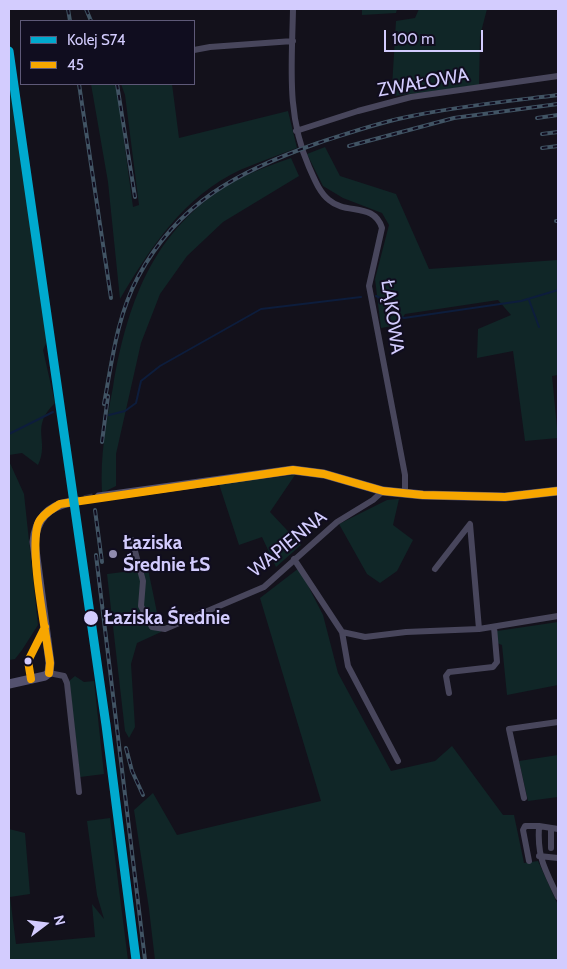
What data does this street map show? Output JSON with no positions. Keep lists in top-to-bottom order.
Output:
{
  "streets": {
    "street": ["ZWAŁOWA", "ŁĄKOWA", "WAPIENNA"]
  },
  "crossings": [
    ["ZWAŁOWA", "ŁĄKOWA"]
  ],
  "places": ["Łaziska Średnie ŁS", "Łaziska Średnie"],
  "lines": ["rail line S74", "transit line 45"],
  "legend": ["Kolej S74", "45"],
  "scale_bar": "100 m",
  "north": "right"
}
